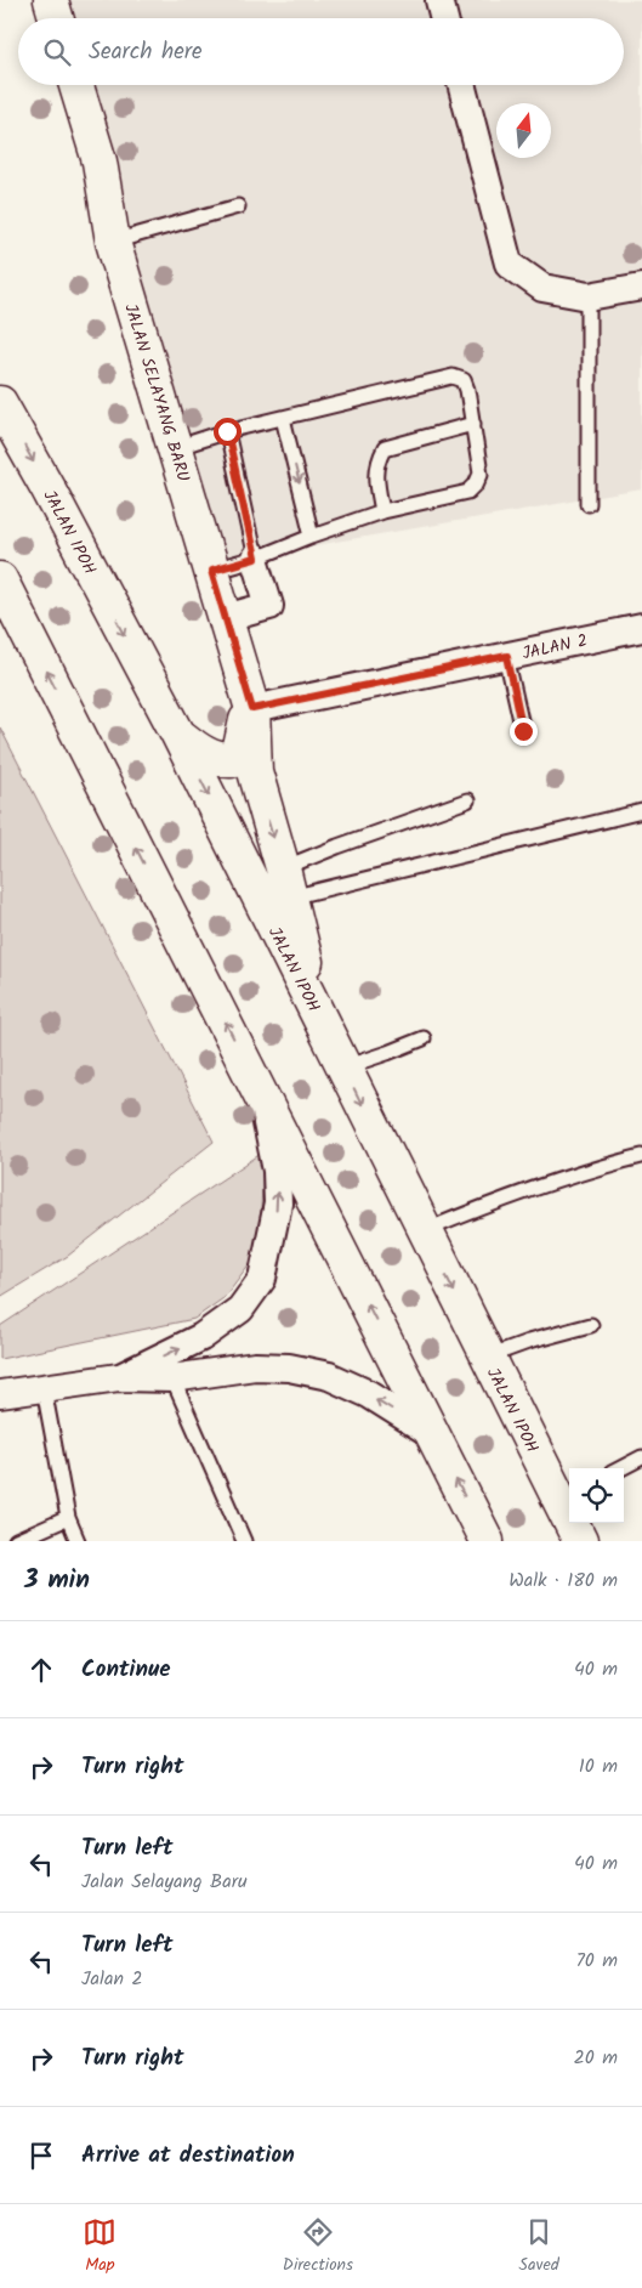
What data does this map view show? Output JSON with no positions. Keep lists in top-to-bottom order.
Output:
{
  "streets": {
    "main road": ["JALAN SELAYANG BARU", "JALAN IPOH"],
    "street": ["JALAN 2"]
  },
  "crossings": [
    ["JALAN SELAYANG BARU", "JALAN IPOH"],
    ["JALAN SELAYANG BARU", "JALAN 2"]
  ],
  "north": "top",
  "page": {
    "search": "Search here",
    "heading": ["3 min", "Walk · 180 m"],
    "list": [
      ["Continue", "40 m"],
      ["Turn right", "10 m"],
      ["Turn left", "Jalan Selayang Baru", "40 m"],
      ["Turn left", "Jalan 2", "70 m"],
      ["Turn right", "20 m"],
      "Arrive at destination"
    ],
    "nav": ["Map", "Directions", "Saved"]
  }
}
